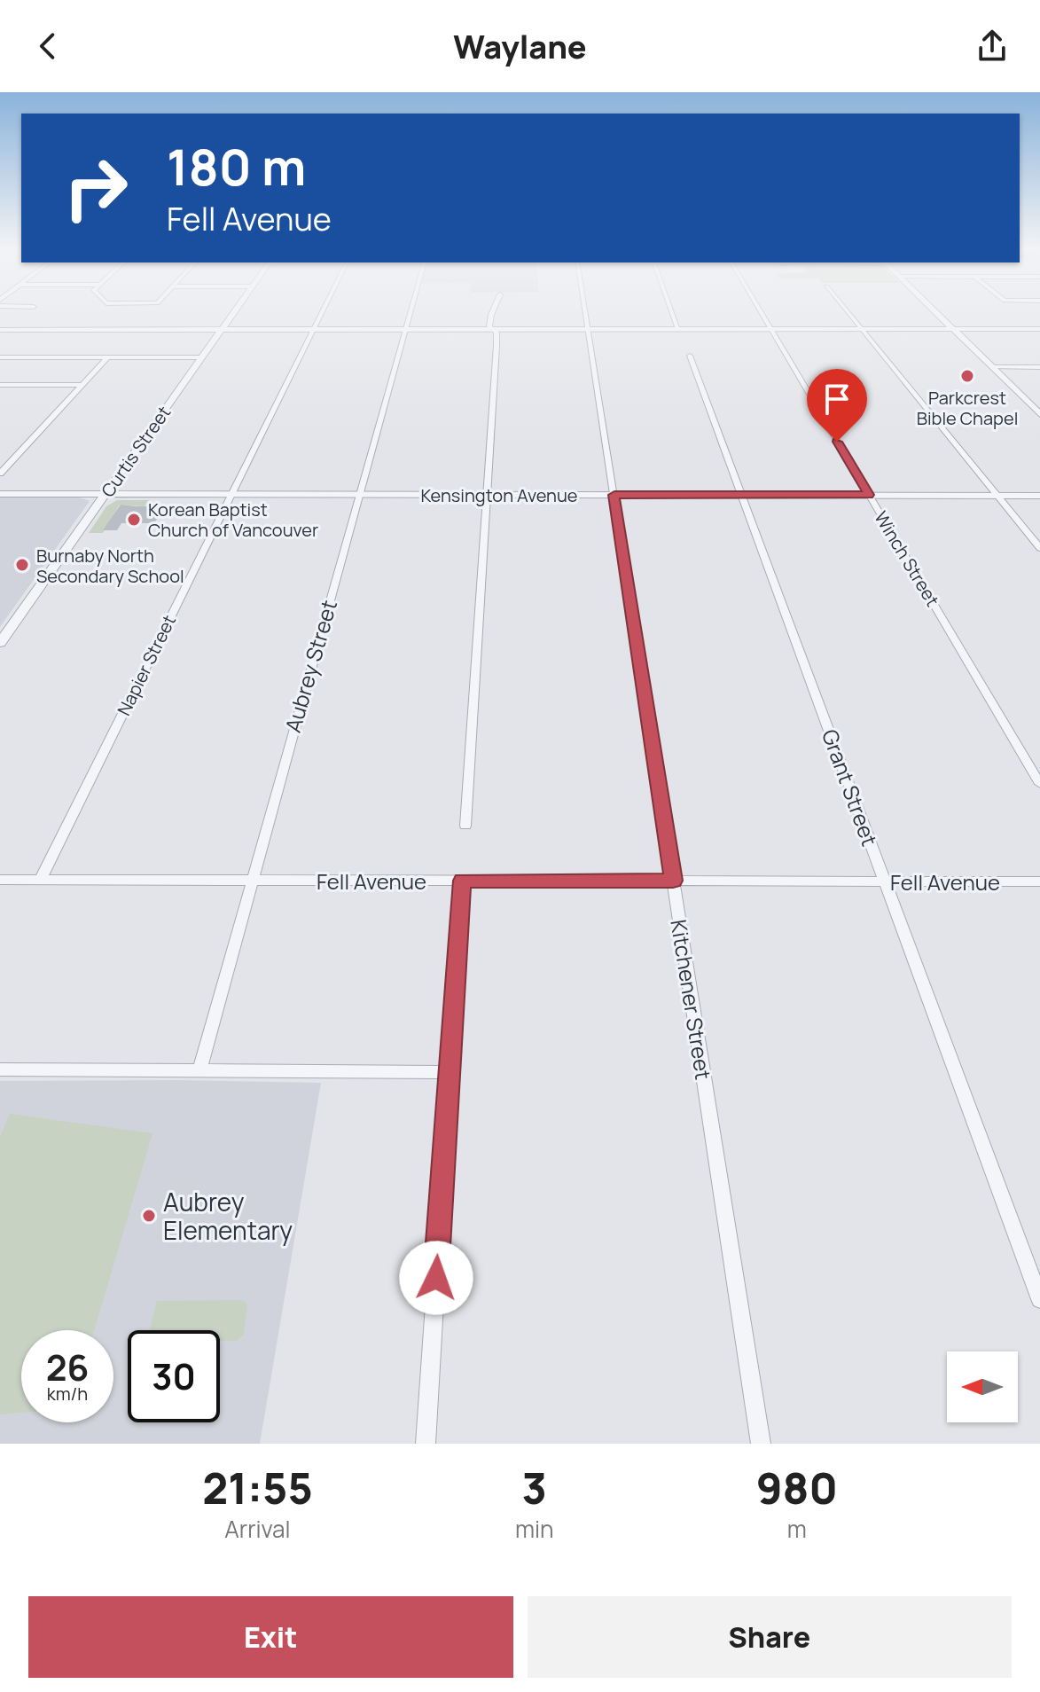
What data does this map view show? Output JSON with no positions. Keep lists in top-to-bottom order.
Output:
{
  "streets": {
    "street": [
      "Curtis Street",
      "Kensington Avenue",
      "Winch Street",
      "Napier Street",
      "Aubrey Street",
      "Grant Street",
      "Fell Avenue",
      "Kitchener Street"
    ]
  },
  "crossings": [
    ["Curtis Street", "Kensington Avenue"],
    ["Kensington Avenue", "Winch Street"],
    ["Kensington Avenue", "Napier Street"],
    ["Kensington Avenue", "Aubrey Street"],
    ["Kensington Avenue", "Grant Street"],
    ["Kensington Avenue", "Kitchener Street"],
    ["Napier Street", "Fell Avenue"],
    ["Aubrey Street", "Fell Avenue"],
    ["Grant Street", "Fell Avenue"],
    ["Fell Avenue", "Kitchener Street"]
  ],
  "places": [
    "Parkcrest Bible Chapel",
    "Korean Baptist Church of Vancouver",
    "Burnaby North Secondary School",
    "Aubrey Elementary"
  ],
  "north": "left",
  "page": {
    "header": "Waylane",
    "turn": ["180 m", "Fell Avenue"],
    "speed": "26 km/h",
    "limit": "30",
    "eta": [
      "21:55",
      "Arrival",
      "3",
      "min",
      "980",
      "m"
    ],
    "buttons": ["Exit", "Share"]
  }
}
